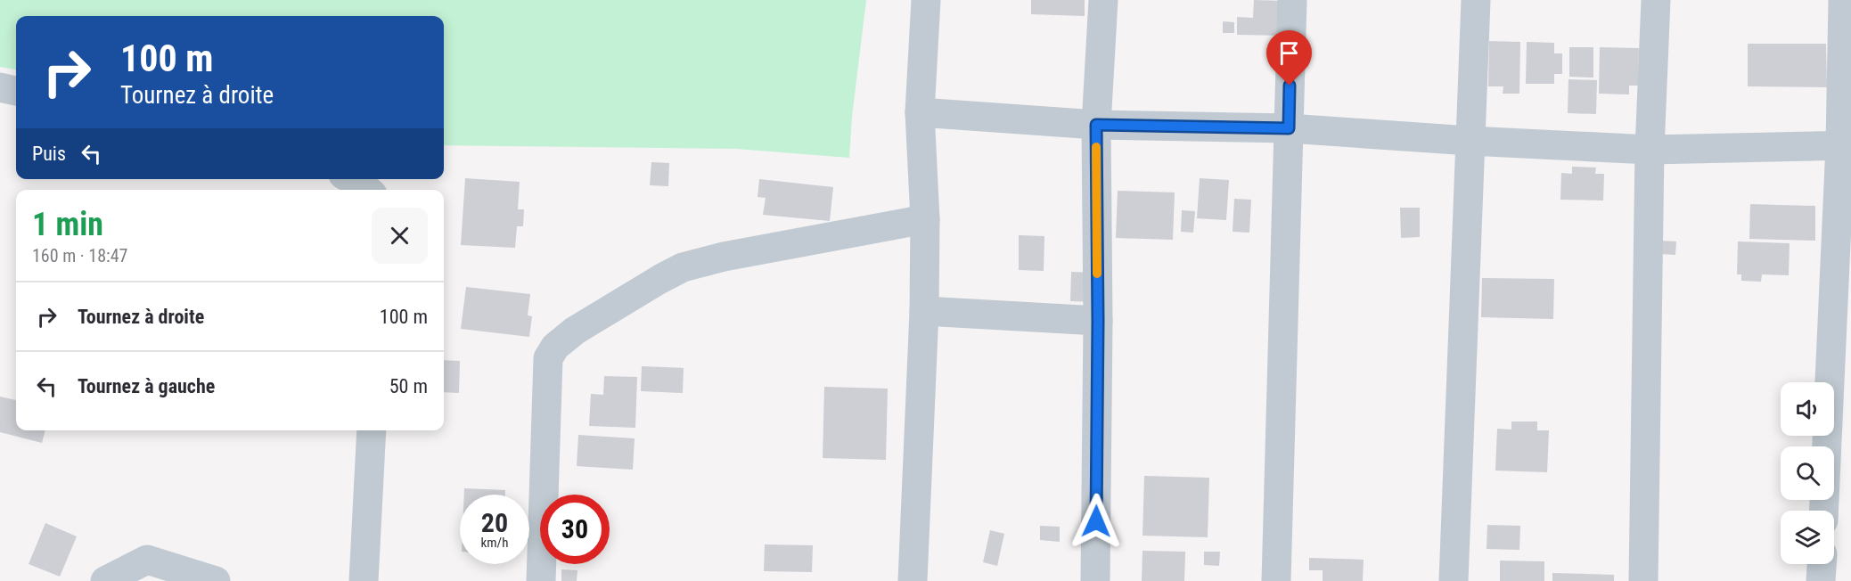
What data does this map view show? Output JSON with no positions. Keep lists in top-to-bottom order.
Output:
{
  "page": {
    "turn": ["100 m", "Tournez à droite"],
    "then": "Puis",
    "heading": ["1 min", "160 m · 18:47"],
    "list": [
      {
        "name": "Tournez à droite",
        "value": "100 m"
      },
      {
        "name": "Tournez à gauche",
        "value": "50 m"
      }
    ],
    "speed": "20 km/h",
    "limit": "30"
  }
}
